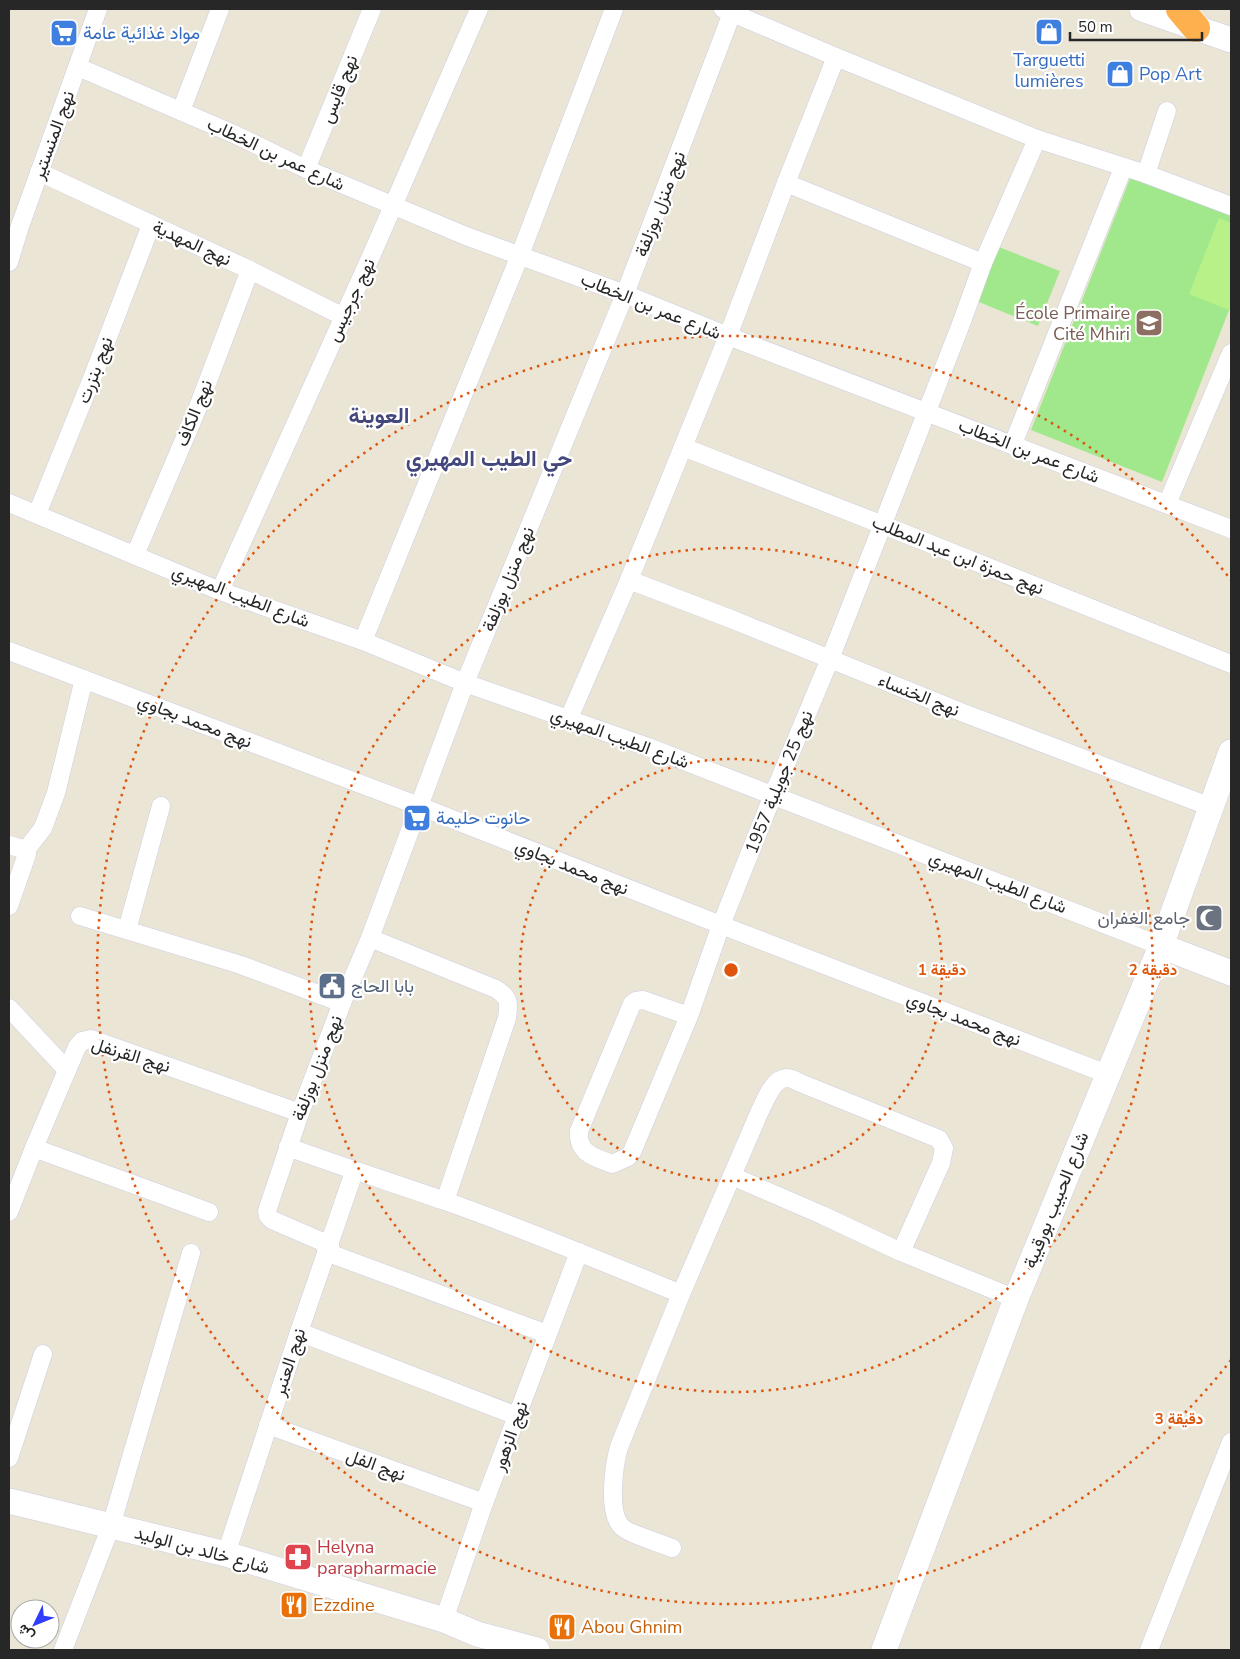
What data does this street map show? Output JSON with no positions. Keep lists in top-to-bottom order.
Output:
{
  "streets": {
    "street": [
      "نهج قابس",
      "نهج المنستير",
      "شارع عمر بن الخطاب",
      "نهج منزل بوزلفة",
      "نهج المهدية",
      "نهج جرجيس",
      "نهج بنزرت",
      "نهج الكاف",
      "نهج حمزة ابن عبد المطلب",
      "شارع الطيب المهيري",
      "نهج الخنساء",
      "نهج محمد بجاوي",
      "نهج 25 جويلية 1957",
      "نهج القرنفل",
      "شارع الحبيب بورقيبة",
      "نهج العنبر",
      "نهج الزهور",
      "نهج الفل",
      "شارع خالد بن الوليد"
    ]
  },
  "crossings": [
    ["نهج قابس", "شارع عمر بن الخطاب"],
    ["نهج المنستير", "شارع عمر بن الخطاب"],
    ["نهج المنستير", "نهج المهدية"],
    ["شارع عمر بن الخطاب", "نهج منزل بوزلفة"],
    ["شارع عمر بن الخطاب", "نهج جرجيس"],
    ["شارع عمر بن الخطاب", "نهج 25 جويلية 1957"],
    ["نهج منزل بوزلفة", "شارع الطيب المهيري"],
    ["نهج منزل بوزلفة", "نهج محمد بجاوي"],
    ["نهج منزل بوزلفة", "نهج القرنفل"],
    ["نهج منزل بوزلفة", "نهج العنبر"],
    ["نهج المهدية", "نهج جرجيس"],
    ["نهج المهدية", "نهج بنزرت"],
    ["نهج المهدية", "نهج الكاف"],
    ["نهج جرجيس", "شارع الطيب المهيري"],
    ["نهج بنزرت", "شارع الطيب المهيري"],
    ["نهج الكاف", "شارع الطيب المهيري"],
    ["نهج حمزة ابن عبد المطلب", "نهج 25 جويلية 1957"],
    ["شارع الطيب المهيري", "نهج 25 جويلية 1957"],
    ["شارع الطيب المهيري", "شارع الحبيب بورقيبة"],
    ["نهج الخنساء", "نهج 25 جويلية 1957"],
    ["نهج الخنساء", "شارع الحبيب بورقيبة"],
    ["نهج محمد بجاوي", "نهج 25 جويلية 1957"],
    ["نهج محمد بجاوي", "شارع الحبيب بورقيبة"],
    ["نهج العنبر", "نهج الفل"],
    ["نهج العنبر", "شارع خالد بن الوليد"],
    ["نهج الزهور", "نهج الفل"],
    ["نهج الزهور", "شارع خالد بن الوليد"]
  ],
  "districts": ["العوينة", "حي الطيب المهيري"],
  "places": {
    "shop": ["Targuetti lumières", "Pop Art"],
    "supermarket": ["مواد غذائية عامة", "حانوت حليمة"],
    "school or university": ["École Primaire Cité Mhiri"],
    "mosque": ["جامع الغفران"],
    "public building": ["بابا الحاج"],
    "pharmacy": ["Helyna parapharmacie"],
    "restaurant": ["Ezzdine", "Abou Ghnim"]
  },
  "scale_bar": "50 m",
  "north": "bottom left",
  "rings": ["1 دقيقة", "2 دقيقة", "3 دقيقة"]
}
